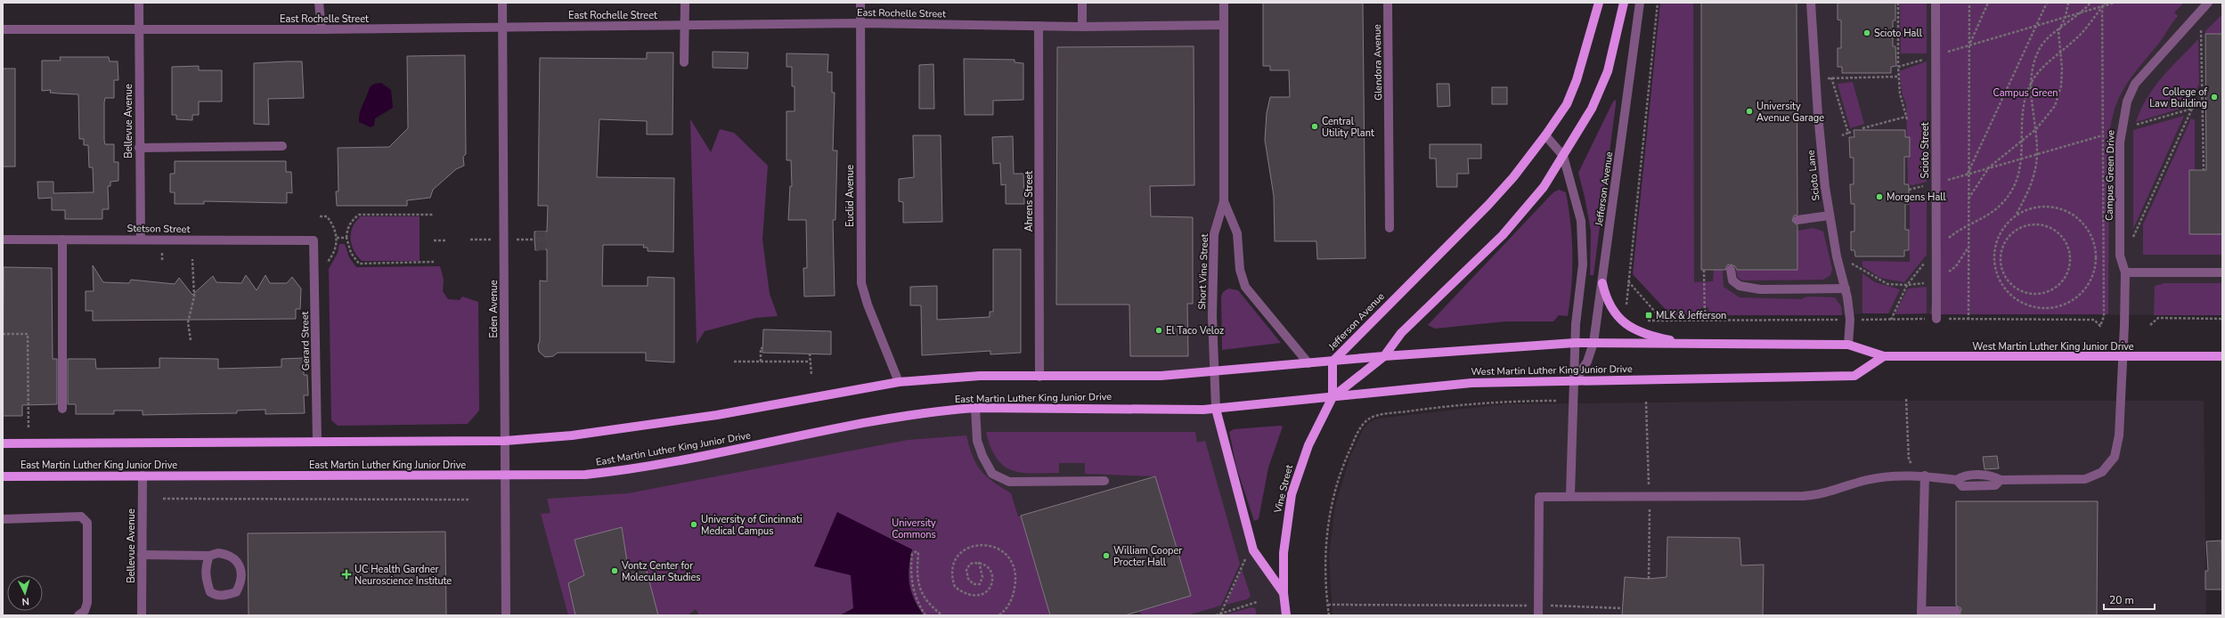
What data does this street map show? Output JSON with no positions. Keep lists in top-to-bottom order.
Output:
{
  "streets": {
    "main road": [
      "Jefferson Avenue",
      "West Martin Luther King Junior Drive",
      "East Martin Luther King Junior Drive",
      "Vine Street"
    ],
    "street": [
      "East Rochelle Street",
      "Glendora Avenue",
      "Bellevue Avenue",
      "Scioto Street",
      "Scioto Lane",
      "Campus Green Drive",
      "Euclid Avenue",
      "Ahrens Street",
      "Stetson Street",
      "Short Vine Street",
      "Eden Avenue",
      "Gerard Street"
    ]
  },
  "crossings": [
    ["East Rochelle Street", "Bellevue Avenue"],
    ["East Rochelle Street", "Euclid Avenue"],
    ["East Rochelle Street", "Ahrens Street"],
    ["East Rochelle Street", "Short Vine Street"],
    ["East Rochelle Street", "Eden Avenue"],
    ["Bellevue Avenue", "Stetson Street"],
    ["Bellevue Avenue", "East Martin Luther King Junior Drive"],
    ["Scioto Lane", "West Martin Luther King Junior Drive"],
    ["Campus Green Drive", "West Martin Luther King Junior Drive"],
    ["Jefferson Avenue", "West Martin Luther King Junior Drive"],
    ["Jefferson Avenue", "Vine Street"],
    ["Stetson Street", "Gerard Street"],
    ["Short Vine Street", "West Martin Luther King Junior Drive"],
    ["Short Vine Street", "East Martin Luther King Junior Drive"],
    ["Short Vine Street", "Vine Street"],
    ["Eden Avenue", "East Martin Luther King Junior Drive"],
    ["West Martin Luther King Junior Drive", "East Martin Luther King Junior Drive"],
    ["West Martin Luther King Junior Drive", "Vine Street"],
    ["East Martin Luther King Junior Drive", "Vine Street"]
  ],
  "parks": ["Campus Green", "University Commons"],
  "places": {
    "other": [
      "Scioto Hall",
      "College of Law Building",
      "University Avenue Garage",
      "Central Utility Plant",
      "Morgens Hall",
      "El Taco Veloz",
      "University of Cincinnati Medical Campus",
      "William Cooper Procter Hall",
      "Vontz Center for Molecular Studies"
    ],
    "transit": ["MLK & Jefferson"],
    "health": ["UC Health Gardner Neuroscience Institute"]
  },
  "scale_bar": "20 m",
  "north": "bottom"
}
